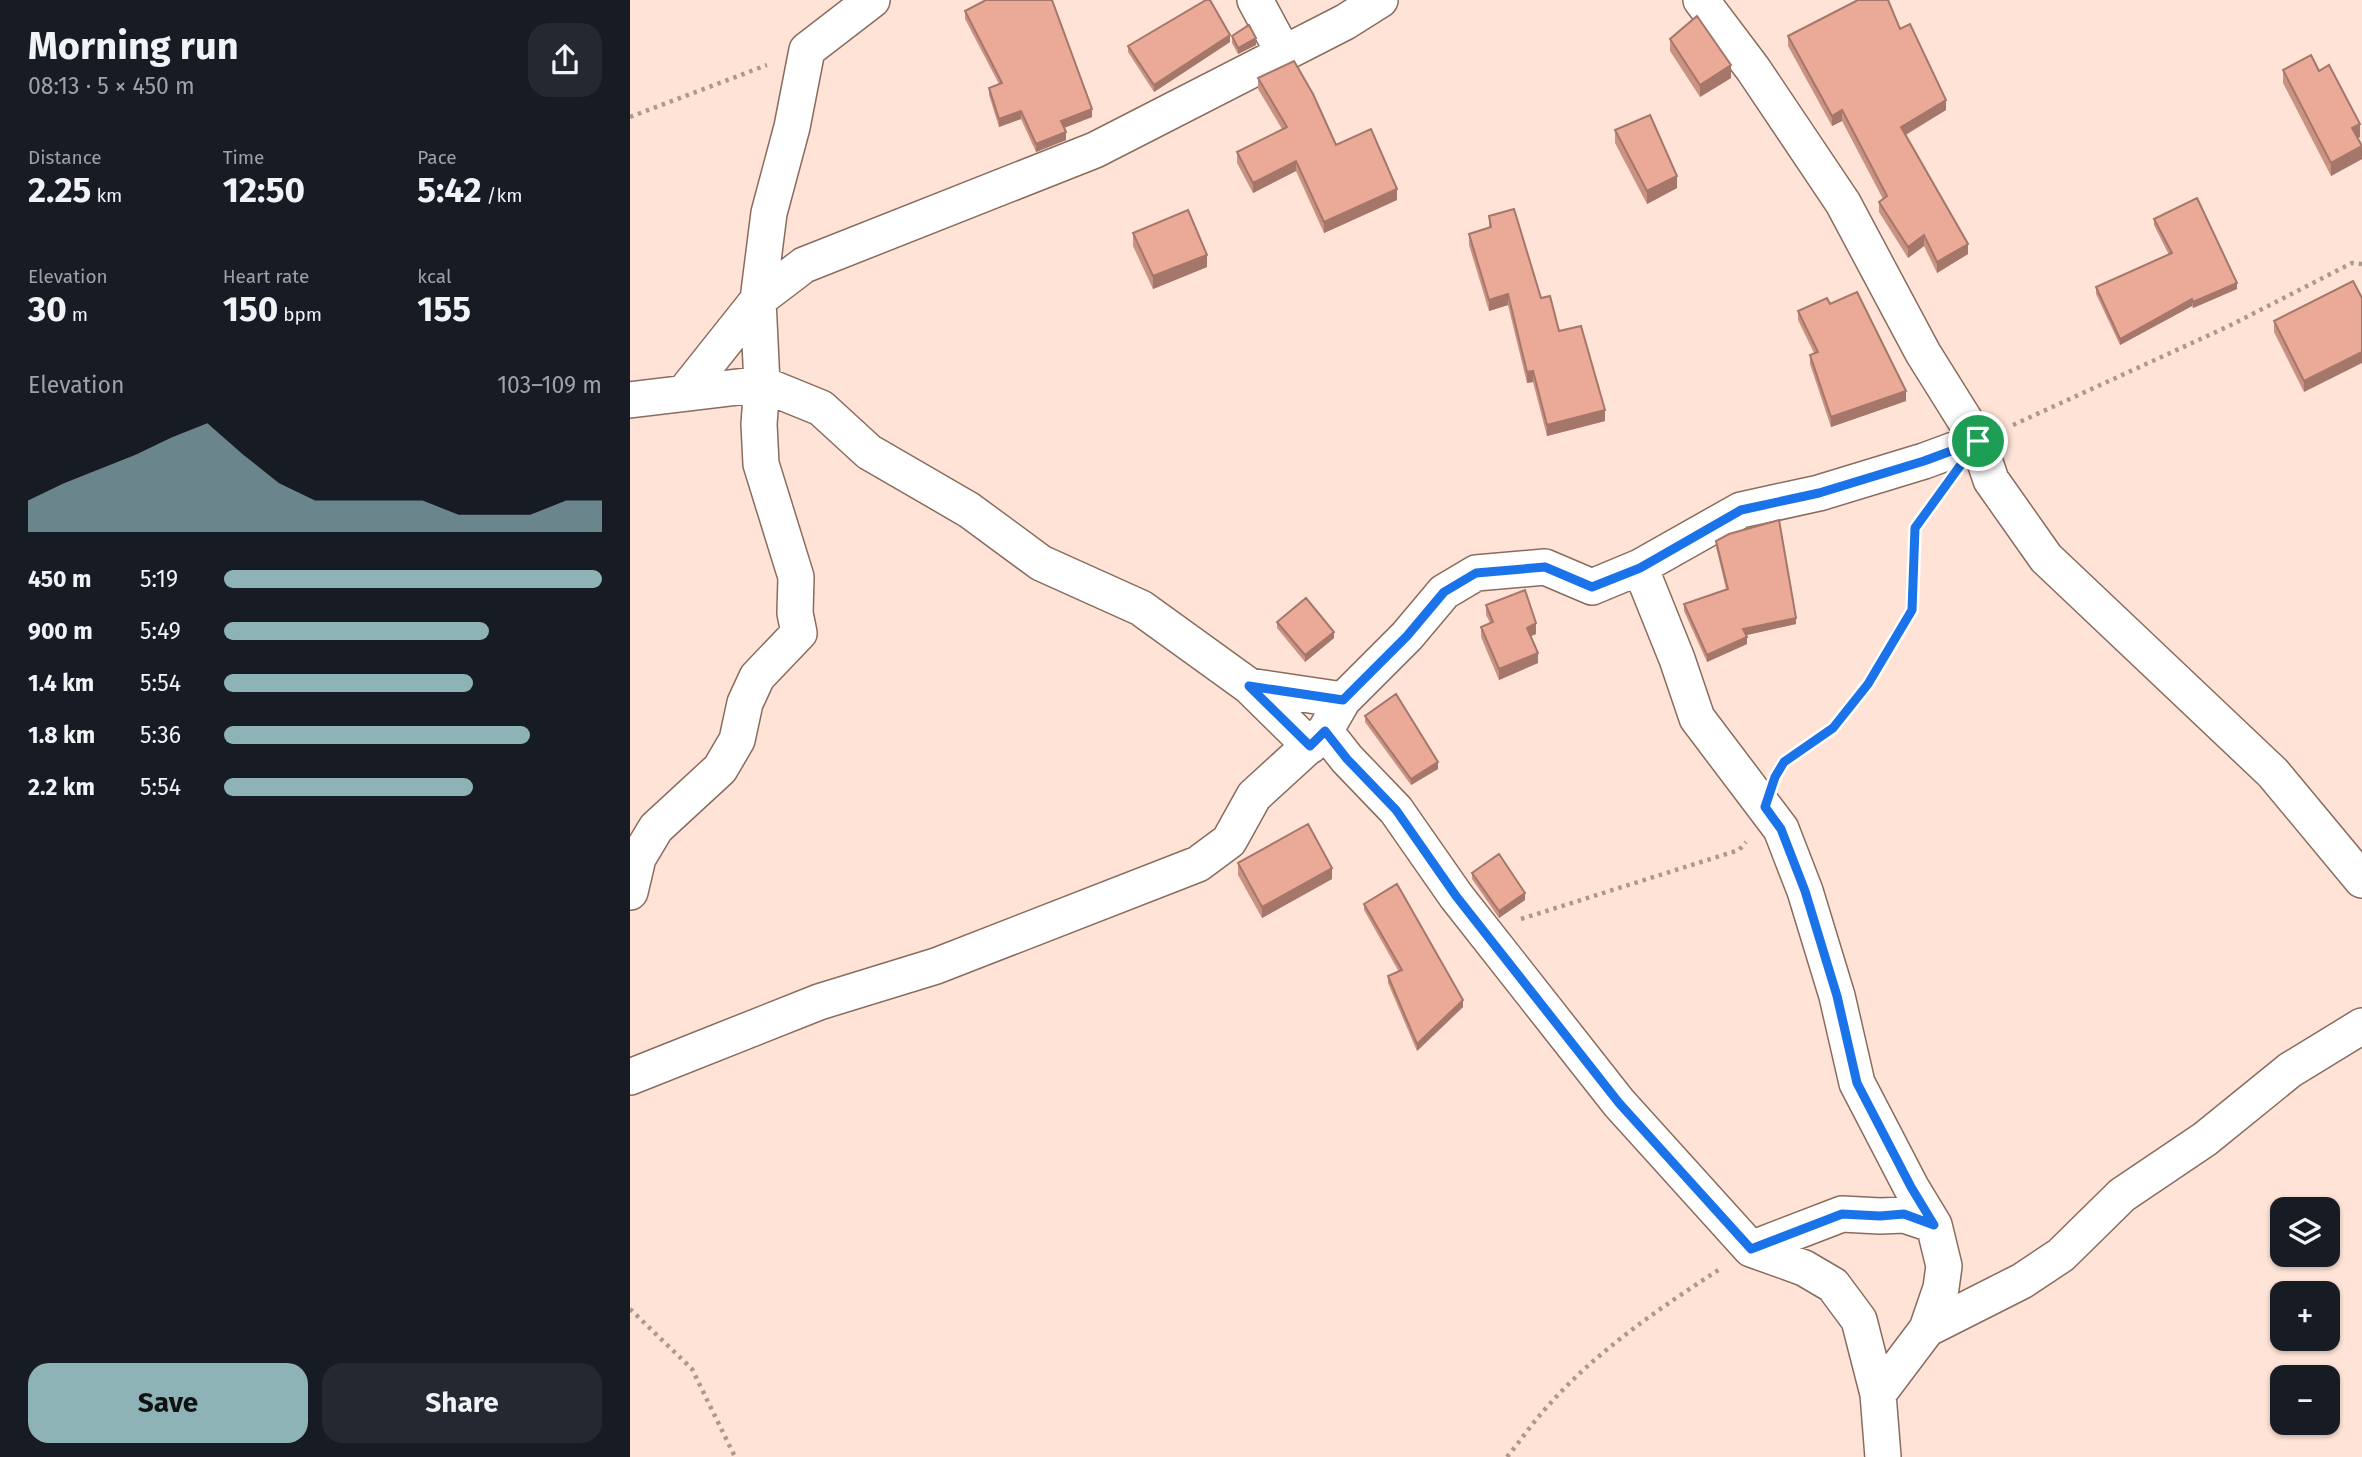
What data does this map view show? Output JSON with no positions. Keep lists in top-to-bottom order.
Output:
{
  "page": {
    "heading": ["Morning run", "08:13 · 5 × 450 m"],
    "stats": [
      ["Distance", "2.25 km"],
      ["Time", "12:50"],
      ["Pace", "5:42 /km"],
      ["Elevation", "30 m"],
      ["Heart rate", "150 bpm"],
      ["kcal", "155"]
    ],
    "chart": ["Elevation", "103–109 m"],
    "list": [
      {
        "name": "450 m",
        "note": "5:19"
      },
      {
        "name": "900 m",
        "note": "5:49"
      },
      {
        "name": "1.4 km",
        "note": "5:54"
      },
      {
        "name": "1.8 km",
        "note": "5:36"
      },
      {
        "name": "2.2 km",
        "note": "5:54"
      }
    ],
    "map_buttons": ["+", "−"],
    "buttons": ["Save", "Share"]
  }
}
